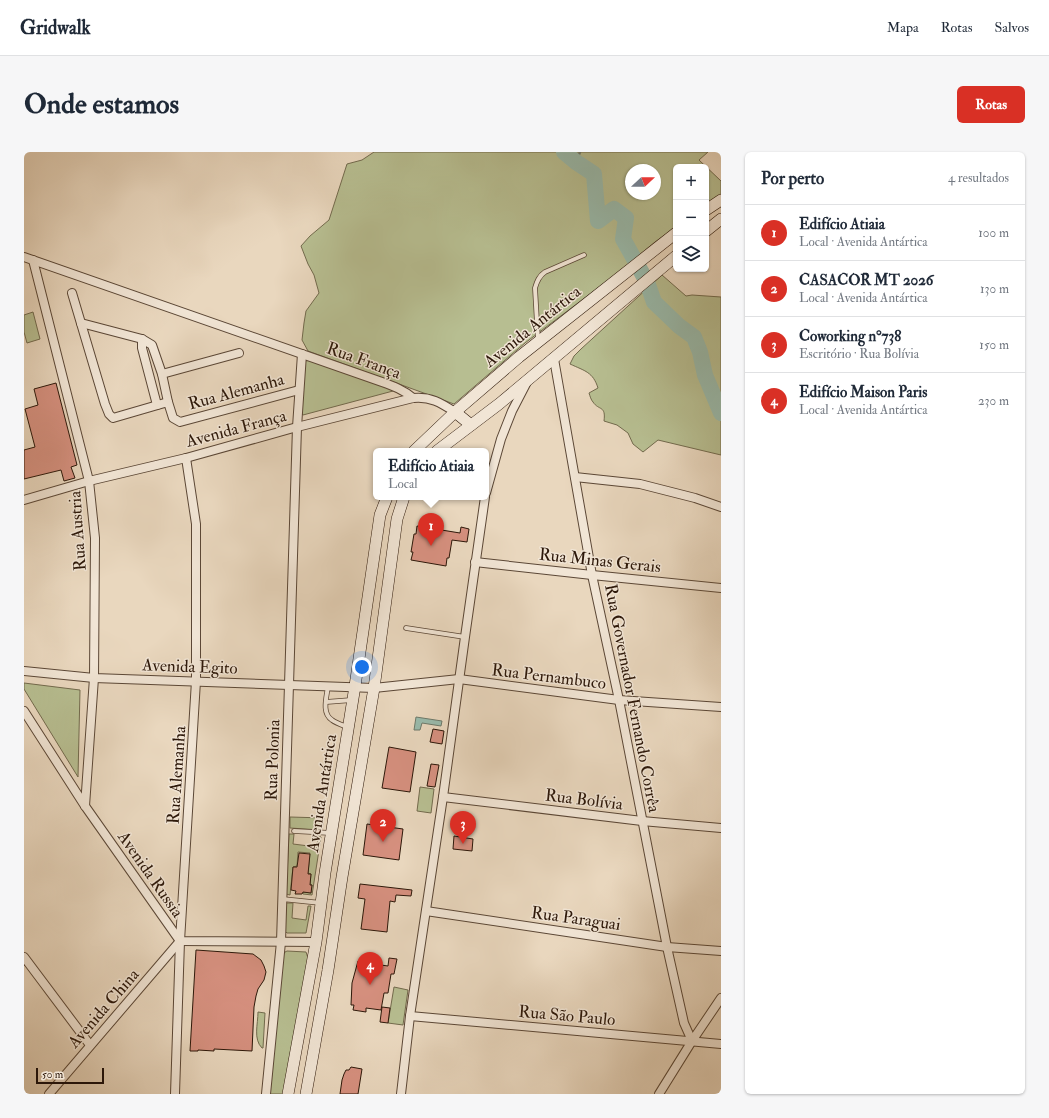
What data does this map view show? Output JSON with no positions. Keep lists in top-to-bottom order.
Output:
{
  "streets": {
    "main road": ["Avenida Antártica"],
    "street": [
      "Rua França",
      "Rua Alemanha",
      "Avenida França",
      "Rua Austria",
      "Rua Minas Gerais",
      "Avenida Egito",
      "Rua Pernambuco",
      "Rua Governador Fernando Corrêa",
      "Rua Polonia",
      "Rua Bolívia",
      "Avenida Russia",
      "Rua Paraguai",
      "Avenida China",
      "Rua São Paulo"
    ]
  },
  "crossings": [
    ["Avenida Antártica", "Avenida França"],
    ["Avenida Antártica", "Avenida Egito"],
    ["Avenida Antártica", "Rua Pernambuco"],
    ["Avenida Antártica", "Avenida Russia"],
    ["Rua França", "Rua Alemanha"],
    ["Rua França", "Avenida França"],
    ["Rua França", "Rua Austria"],
    ["Rua Alemanha", "Avenida França"],
    ["Rua Alemanha", "Avenida Egito"],
    ["Rua Alemanha", "Rua Polonia"],
    ["Rua Alemanha", "Avenida Russia"],
    ["Rua Alemanha", "Avenida China"],
    ["Avenida França", "Rua Austria"],
    ["Avenida França", "Rua Polonia"],
    ["Rua Austria", "Avenida Egito"],
    ["Rua Austria", "Avenida Russia"],
    ["Rua Minas Gerais", "Rua Governador Fernando Corrêa"],
    ["Avenida Egito", "Rua Pernambuco"],
    ["Avenida Egito", "Rua Polonia"],
    ["Rua Pernambuco", "Rua Governador Fernando Corrêa"],
    ["Rua Governador Fernando Corrêa", "Rua Bolívia"],
    ["Rua Governador Fernando Corrêa", "Rua Paraguai"],
    ["Rua Governador Fernando Corrêa", "Rua São Paulo"],
    ["Rua Polonia", "Avenida Russia"],
    ["Avenida Russia", "Avenida China"]
  ],
  "scale_bar": "50 m",
  "north": "right",
  "page": {
    "header": "Gridwalk",
    "nav": ["Mapa", "Rotas", "Salvos"],
    "buttons": "Rotas",
    "title": "Onde estamos",
    "heading": ["Por perto", "4 resultados"],
    "map_buttons": ["+", "−"],
    "list": [
      {
        "mark": "1",
        "name": "Edifício Atiaia",
        "note": "Local · Avenida Antártica",
        "value": "100 m"
      },
      {
        "mark": "2",
        "name": "CASACOR MT 2026",
        "note": "Local · Avenida Antártica",
        "value": "130 m"
      },
      {
        "mark": "3",
        "name": "Coworking n°738",
        "note": "Escritório · Rua Bolívia",
        "value": "150 m"
      },
      {
        "mark": "4",
        "name": "Edifício Maison Paris",
        "note": "Local · Avenida Antártica",
        "value": "230 m"
      }
    ],
    "popup": ["Edifício Atiaia", "Local"],
    "pins": [
      "1",
      "2",
      "3",
      "4"
    ],
    "scale": "50 m"
  }
}
